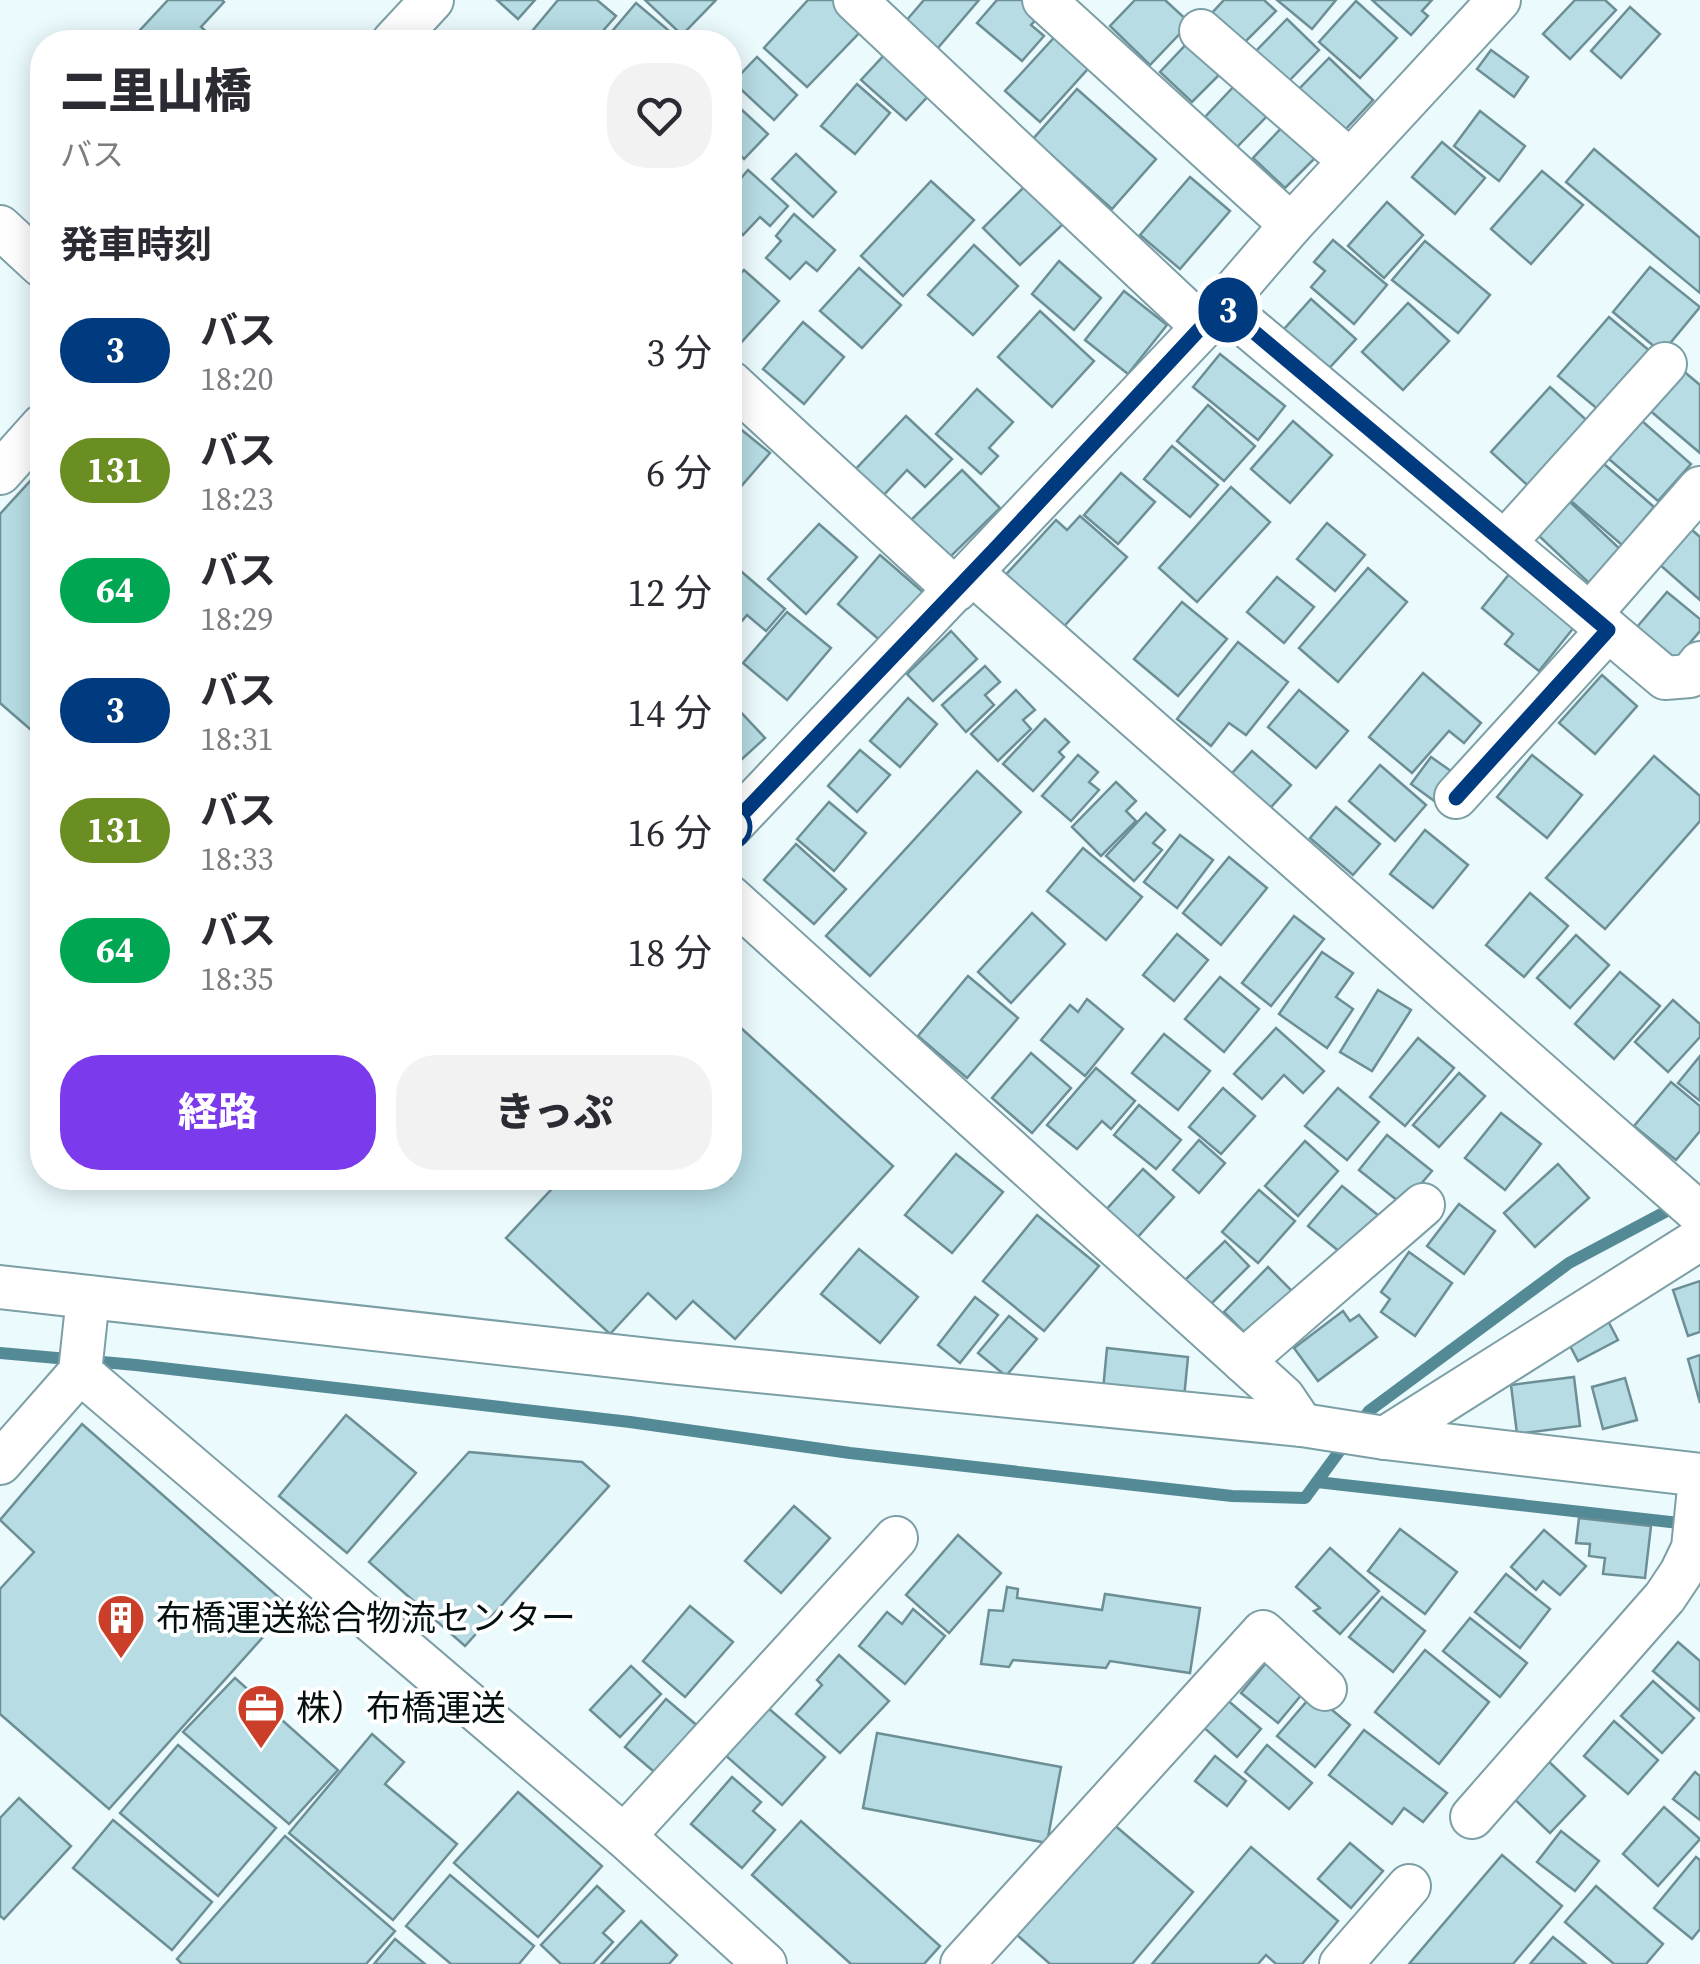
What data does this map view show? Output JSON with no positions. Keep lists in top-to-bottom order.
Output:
{
  "places": {
    "building": ["布橋運送総合物流センター"],
    "office": ["株）布橋運送"]
  },
  "lines": ["bus line 3"],
  "page": {
    "on_map": "3",
    "heading": [
      ["二里山橋", "バス"],
      "発車時刻"
    ],
    "list": [
      {
        "mark": "3",
        "name": "バス",
        "note": "18:20",
        "value": "3 分"
      },
      {
        "mark": "131",
        "name": "バス",
        "note": "18:23",
        "value": "6 分"
      },
      {
        "mark": "64",
        "name": "バス",
        "note": "18:29",
        "value": "12 分"
      },
      {
        "mark": "3",
        "name": "バス",
        "note": "18:31",
        "value": "14 分"
      },
      {
        "mark": "131",
        "name": "バス",
        "note": "18:33",
        "value": "16 分"
      },
      {
        "mark": "64",
        "name": "バス",
        "note": "18:35",
        "value": "18 分"
      }
    ],
    "buttons": ["経路", "きっぷ"]
  }
}
